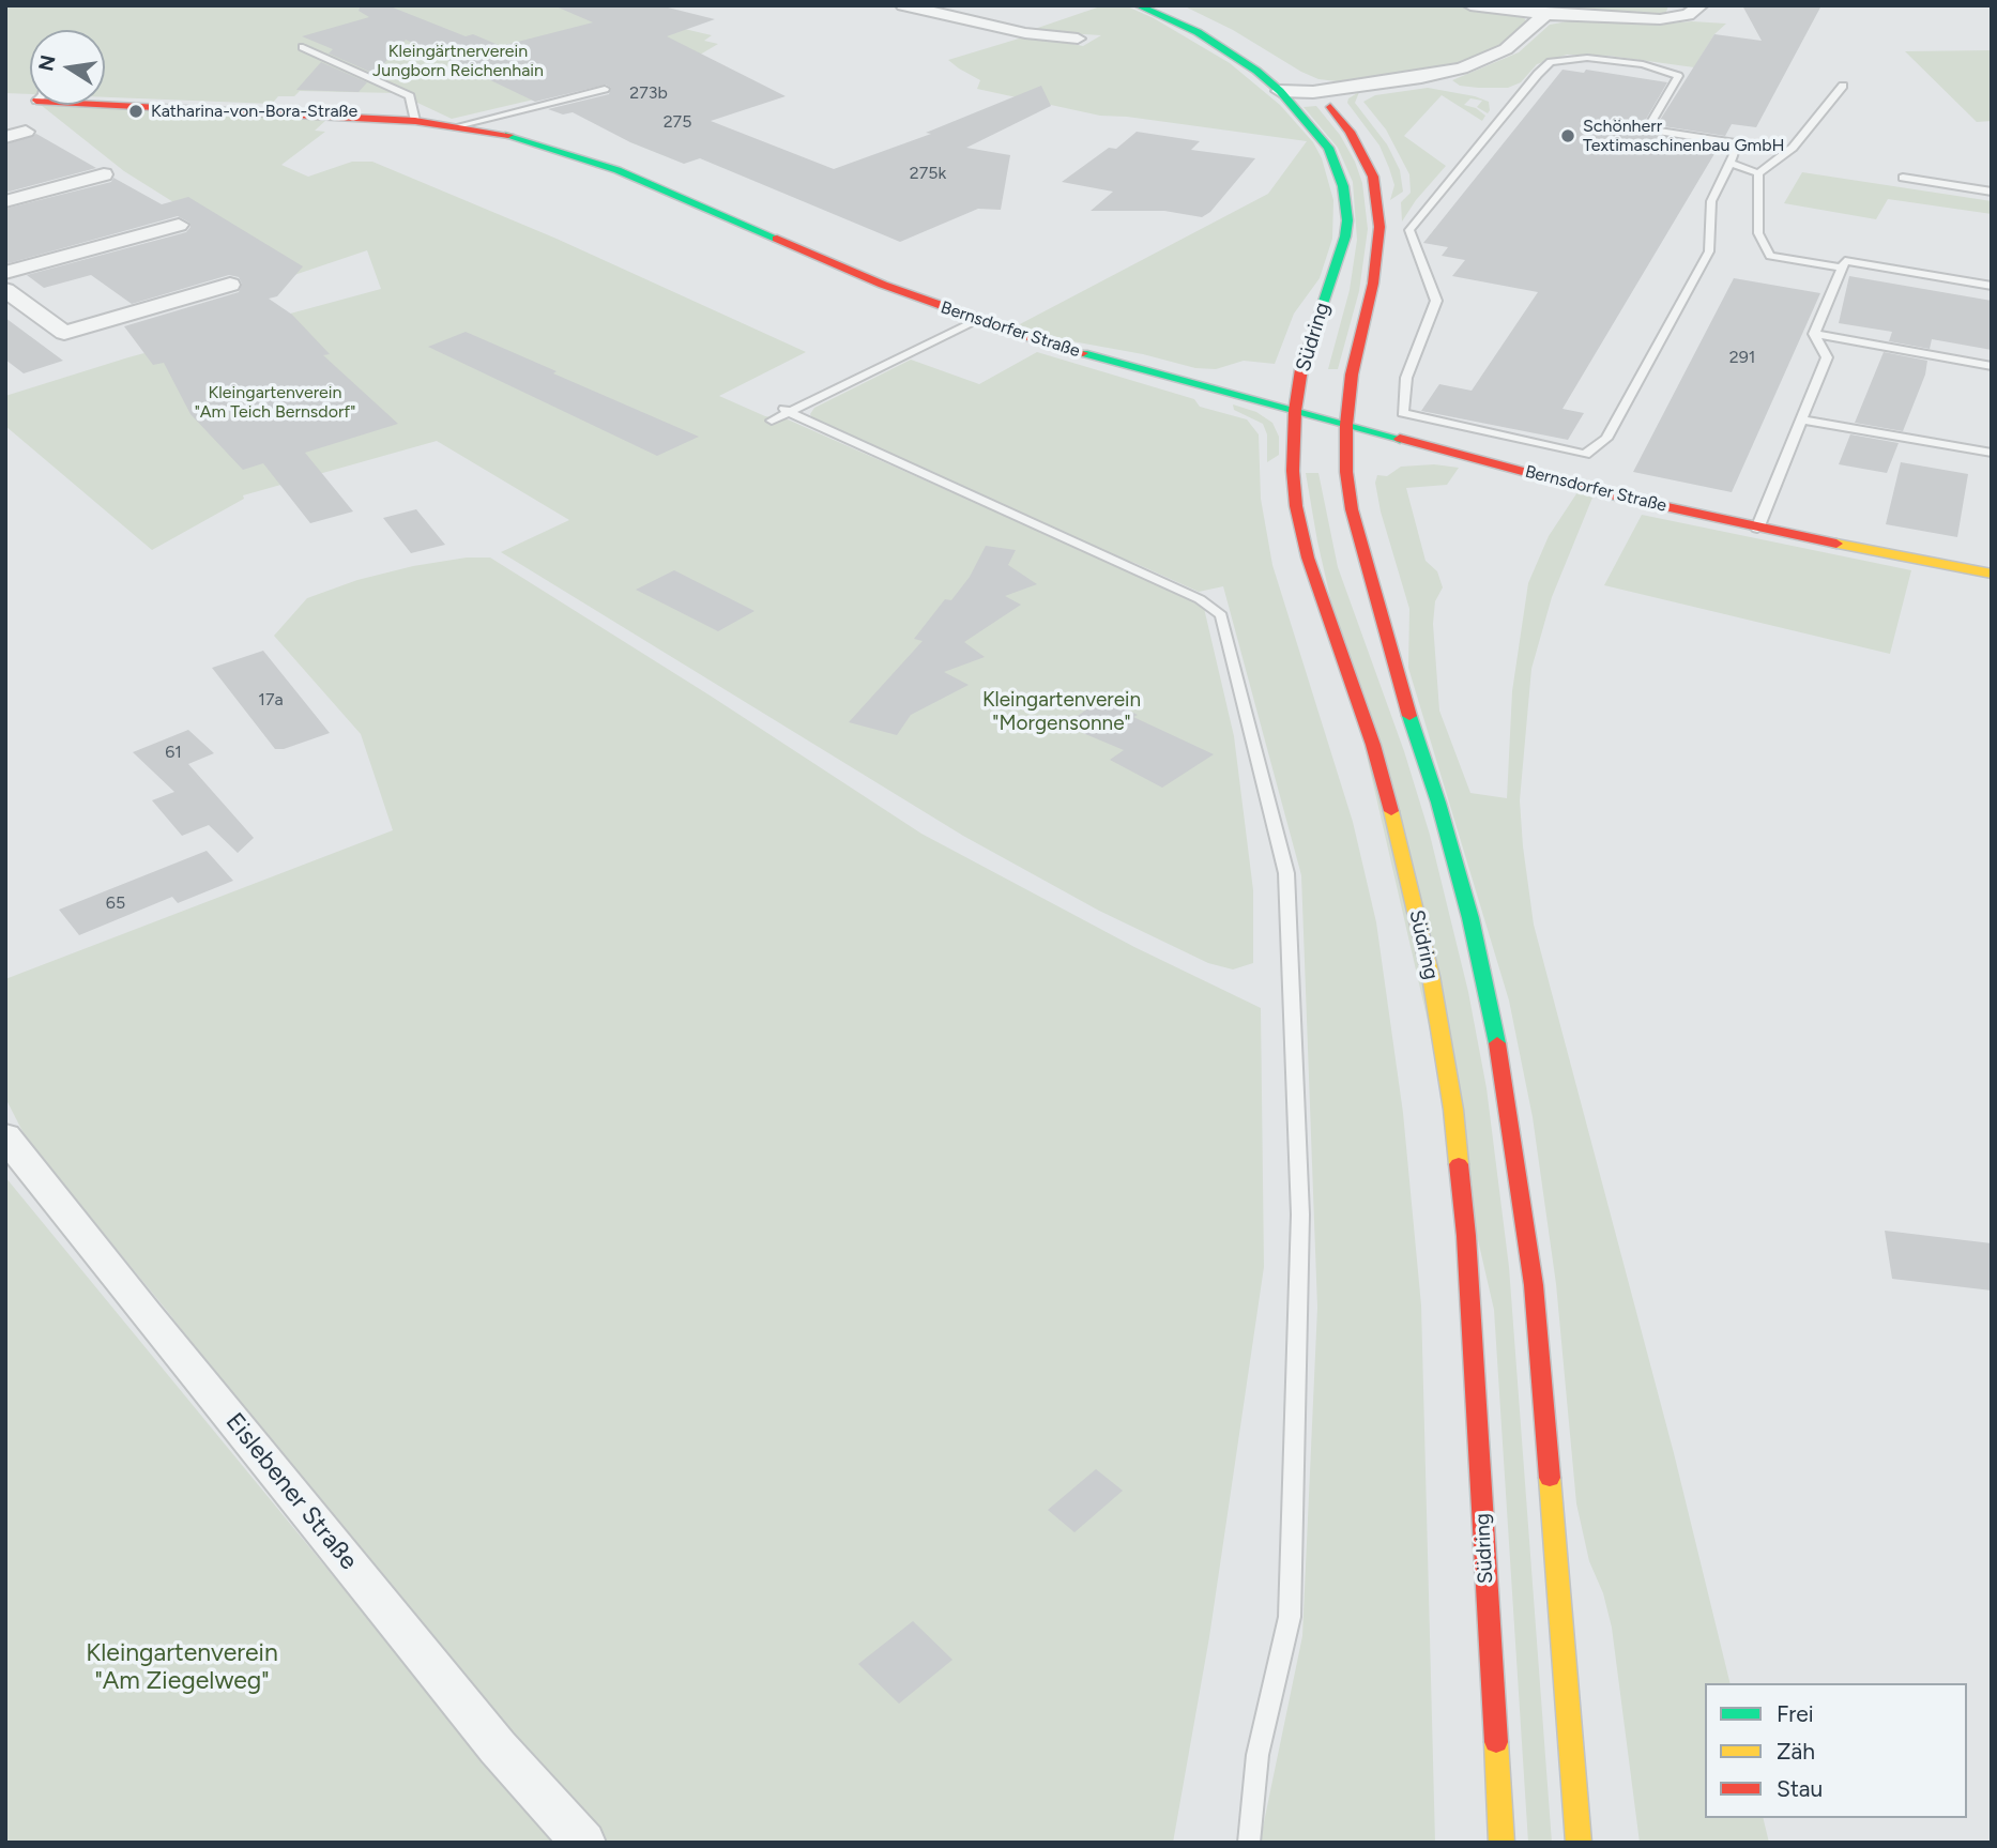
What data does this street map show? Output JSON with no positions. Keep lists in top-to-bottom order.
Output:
{
  "streets": {
    "main road": ["Bernsdorfer Straße", "Südring"],
    "street": ["Eislebener Straße"]
  },
  "crossings": [
    ["Bernsdorfer Straße", "Südring"]
  ],
  "parks": [
    "Kleingärtnerverein Jungborn Reichenhain",
    "Kleingartenverein \"Am Teich Bernsdorf\"",
    "Kleingartenverein \"Morgensonne\"",
    "Kleingartenverein \"Am Ziegelweg\""
  ],
  "places": ["Katharina-von-Bora-Straße", "Schönherr Textimaschinenbau GmbH"],
  "house_numbers": [
    "273b",
    "275",
    "275k",
    "291",
    "17a",
    "61",
    "65"
  ],
  "legend": ["Frei", "Zäh", "Stau"],
  "north": "left"
}
